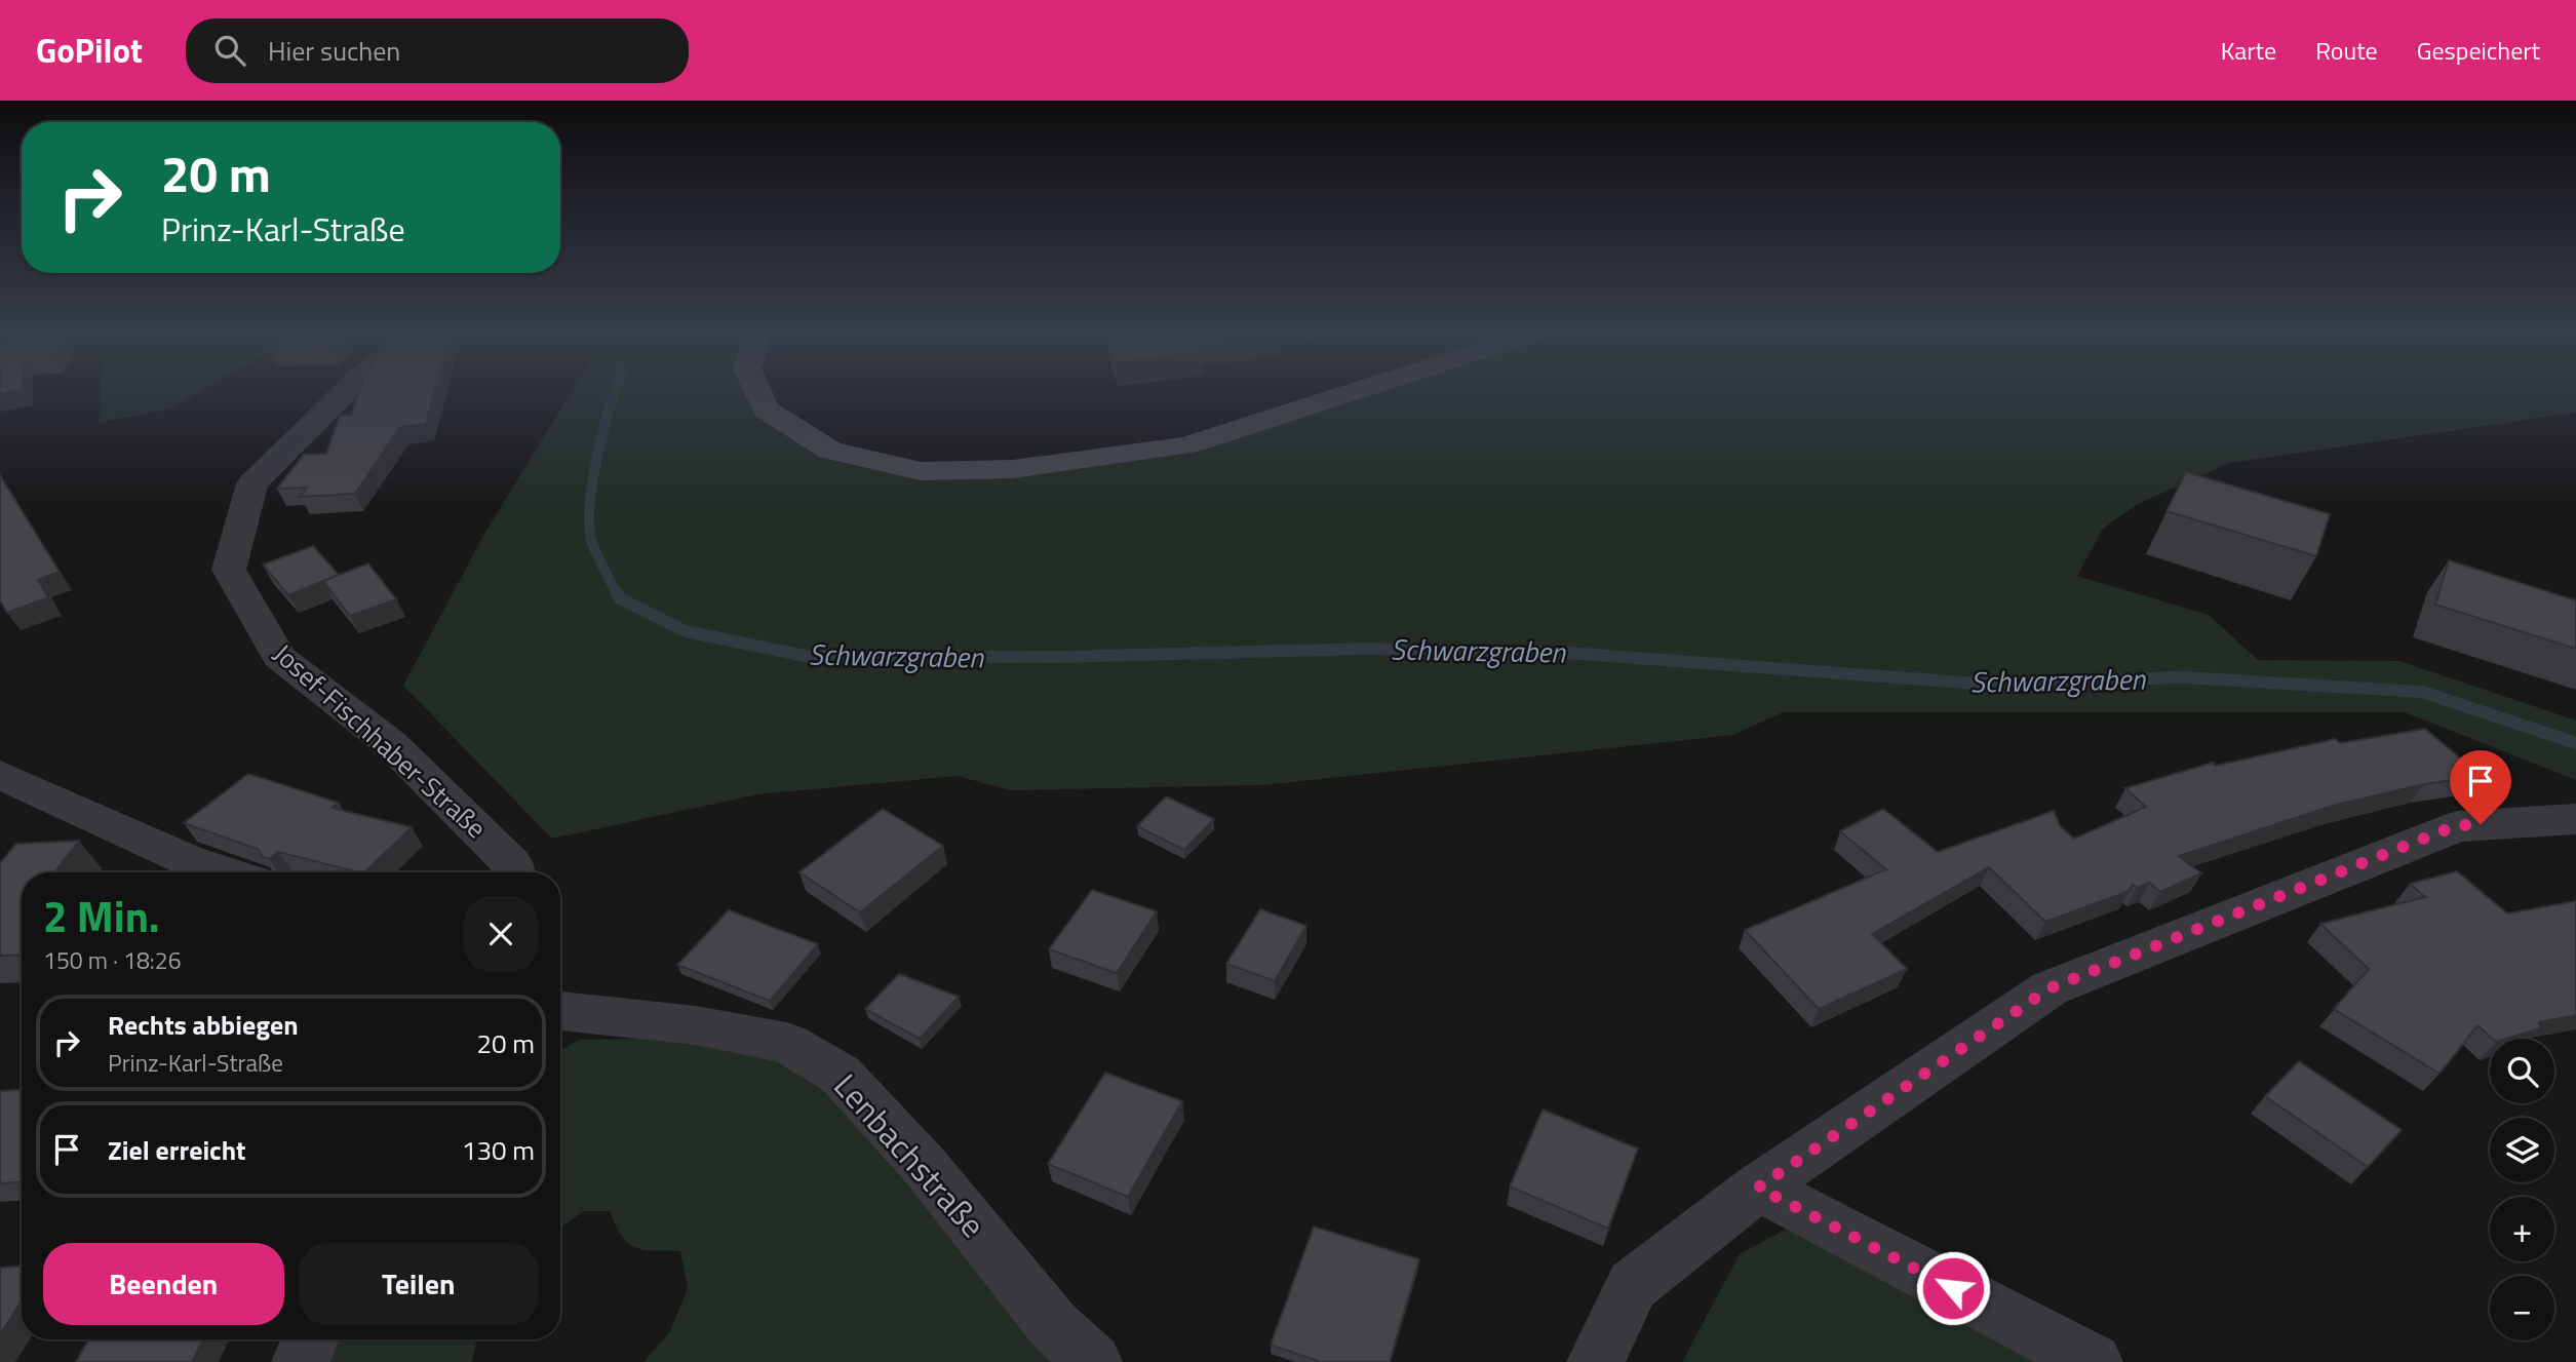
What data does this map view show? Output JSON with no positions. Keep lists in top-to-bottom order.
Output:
{
  "streets": {
    "street": ["Josef-Fischhaber-Straße", "Lenbachstraße"]
  },
  "water": ["Schwarzgraben"],
  "page": {
    "header": "GoPilot",
    "search": "Hier suchen",
    "nav": ["Karte", "Route", "Gespeichert"],
    "turn": ["20 m", "Prinz-Karl-Straße"],
    "heading": ["2 Min.", "150 m · 18:26"],
    "list": [
      {
        "name": "Rechts abbiegen",
        "note": "Prinz-Karl-Straße",
        "value": "20 m"
      },
      {
        "name": "Ziel erreicht",
        "value": "130 m"
      }
    ],
    "map_buttons": ["+", "−"],
    "buttons": ["Beenden", "Teilen"]
  }
}
